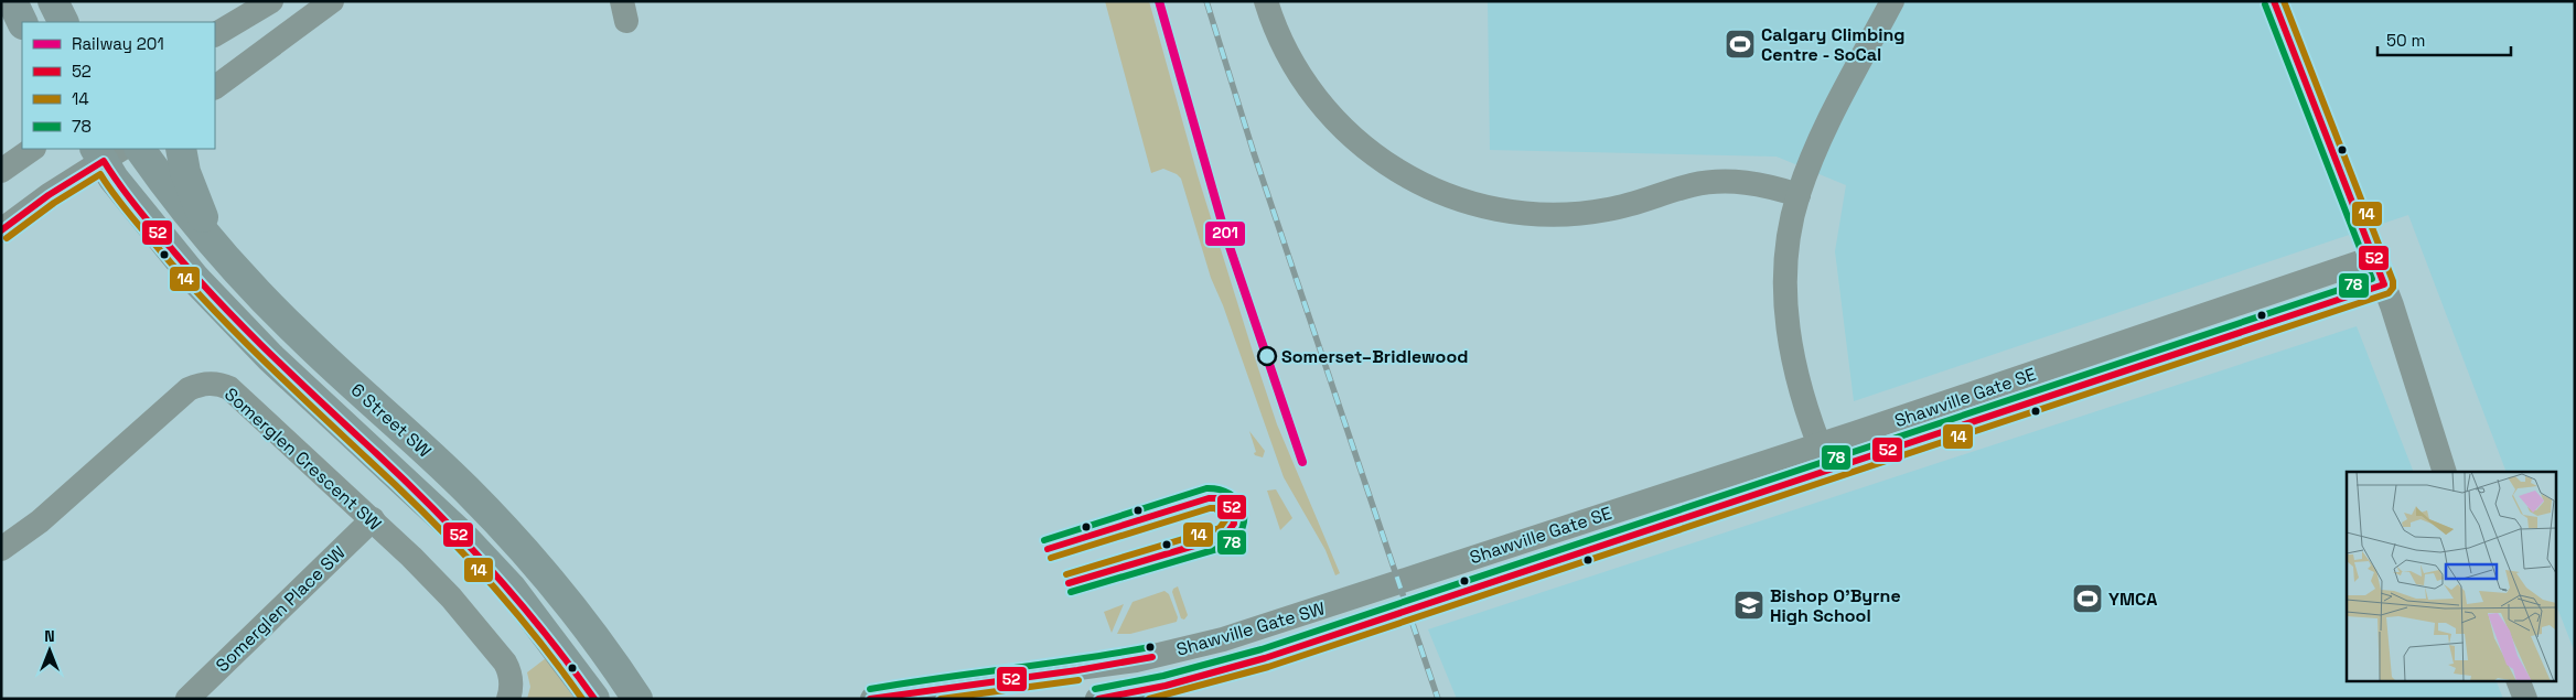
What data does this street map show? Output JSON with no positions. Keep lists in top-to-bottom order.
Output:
{
  "streets": {
    "main road": ["6 Street SW"],
    "street": [
      "Shawville Gate SE",
      "Somerglen Crescent SW",
      "Somerglen Place SW",
      "Shawville Gate SW"
    ]
  },
  "crossings": [
    ["Shawville Gate SE", "Shawville Gate SW"],
    ["Somerglen Crescent SW", "Somerglen Place SW"]
  ],
  "places": {
    "sports": ["Calgary Climbing Centre - SoCal", "YMCA"],
    "other": ["Somerset–Bridlewood"],
    "school or university": ["Bishop O'Byrne High School"]
  },
  "lines": [
    "rail line 201",
    "transit line 52",
    "transit line 14",
    "transit line 78"
  ],
  "legend": [
    "Railway 201",
    "52",
    "14",
    "78"
  ],
  "scale_bar": "50 m",
  "north": "top"
}
